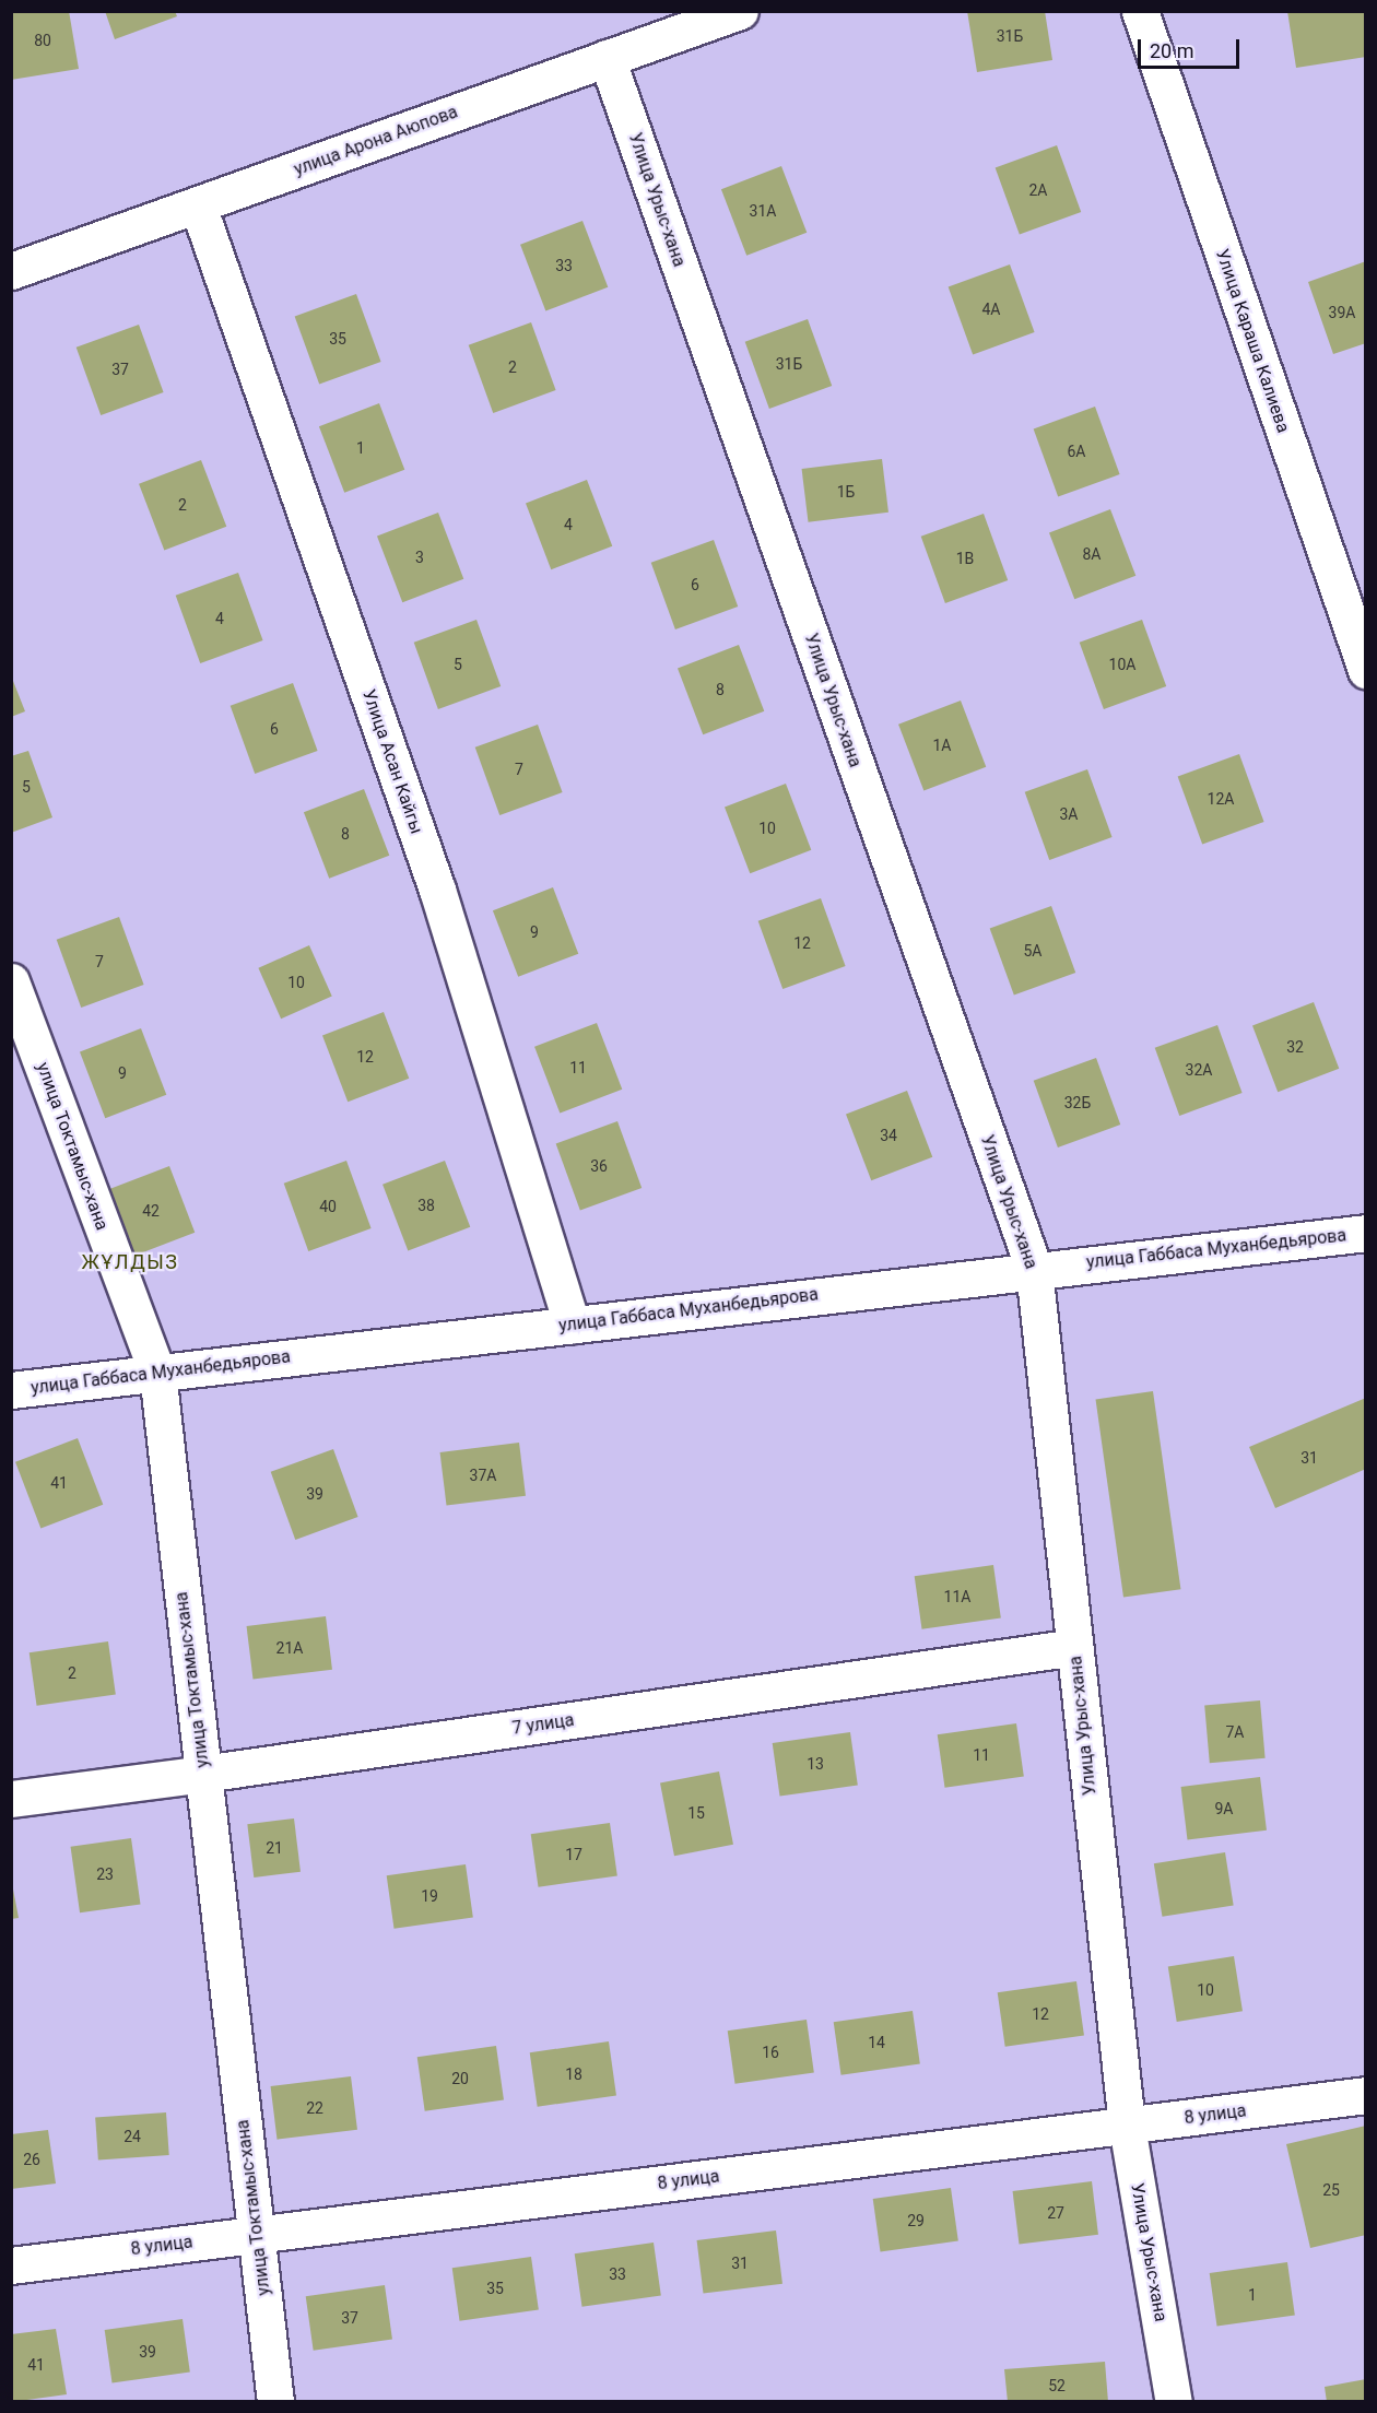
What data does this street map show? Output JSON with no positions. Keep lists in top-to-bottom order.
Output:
{
  "streets": {
    "street": [
      "улица Арона Аюпова",
      "Улица Урыс-хана",
      "Улица Караша Калиева",
      "Улица Асан Кайгы",
      "улица Токтамыс-хана",
      "улица Габбаса Муханбедьярова",
      "7 улица",
      "8 улица"
    ]
  },
  "crossings": [
    ["улица Арона Аюпова", "Улица Урыс-хана"],
    ["улица Арона Аюпова", "Улица Асан Кайгы"],
    ["Улица Урыс-хана", "улица Габбаса Муханбедьярова"],
    ["Улица Урыс-хана", "7 улица"],
    ["Улица Урыс-хана", "8 улица"],
    ["Улица Асан Кайгы", "улица Габбаса Муханбедьярова"],
    ["улица Токтамыс-хана", "улица Габбаса Муханбедьярова"],
    ["улица Токтамыс-хана", "7 улица"],
    ["улица Токтамыс-хана", "8 улица"]
  ],
  "districts": ["ЖҰЛДЫЗ"],
  "house_numbers": [
    "31Б",
    "80",
    "2А",
    "31А",
    "33",
    "4А",
    "39А",
    "35",
    "31Б",
    "2",
    "37",
    "1",
    "6А",
    "1Б",
    "2",
    "4",
    "8А",
    "3",
    "1В",
    "6",
    "4",
    "5",
    "10А",
    "8",
    "6",
    "1А",
    "7",
    "5",
    "12А",
    "3А",
    "10",
    "8",
    "9",
    "12",
    "5А",
    "7",
    "10",
    "32",
    "12",
    "11",
    "32А",
    "9",
    "32Б",
    "34",
    "36",
    "38",
    "40",
    "42",
    "31",
    "37А",
    "41",
    "39",
    "11А",
    "21А",
    "2",
    "7А",
    "11",
    "13",
    "9А",
    "15",
    "21",
    "17",
    "23",
    "19",
    "10",
    "12",
    "14",
    "16",
    "18",
    "20",
    "22",
    "24",
    "26",
    "25",
    "27",
    "29",
    "31",
    "33",
    "35",
    "1",
    "37",
    "39",
    "41",
    "52"
  ],
  "scale_bar": "20 m"
}
